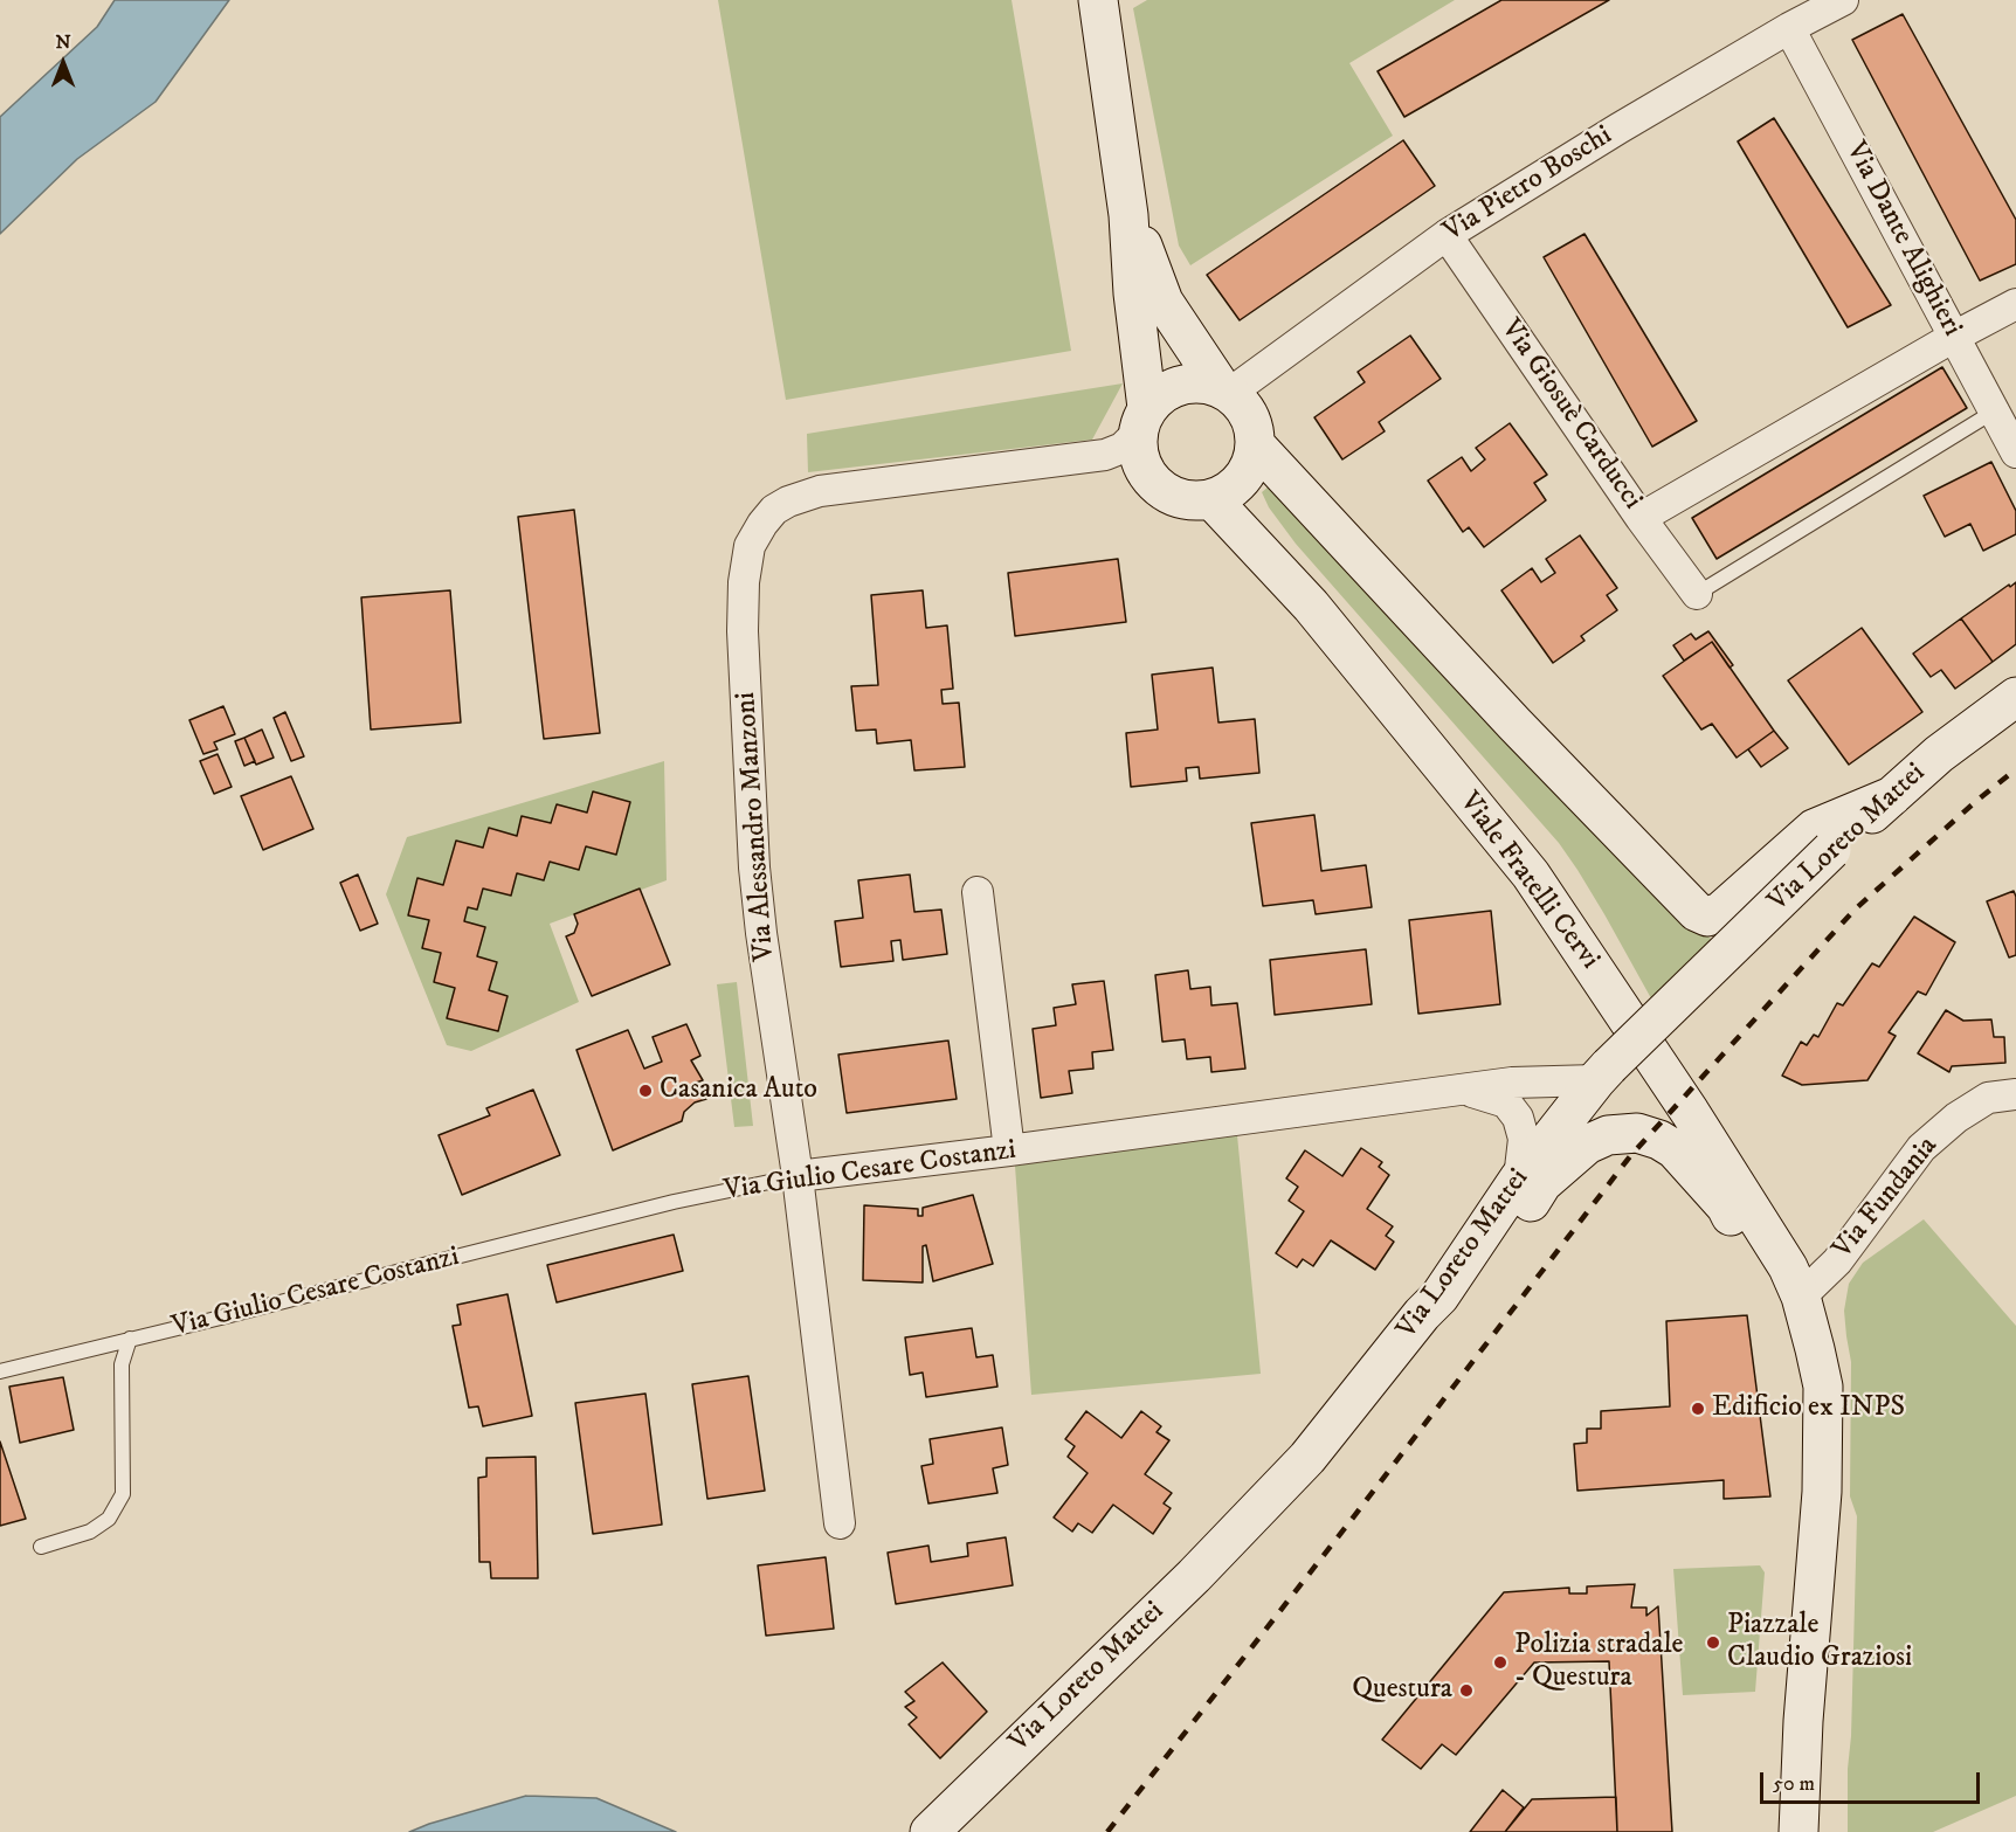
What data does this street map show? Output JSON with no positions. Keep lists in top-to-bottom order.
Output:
{
  "streets": {
    "street": [
      "Via Pietro Boschi",
      "Via Dante Alighieri",
      "Via Giosuè Carducci",
      "Via Alessandro Manzoni",
      "Via Loreto Mattei",
      "Viale Fratelli Cervi",
      "Via Giulio Cesare Costanzi",
      "Via Fundania"
    ]
  },
  "crossings": [
    ["Via Pietro Boschi", "Via Dante Alighieri"],
    ["Via Pietro Boschi", "Via Giosuè Carducci"],
    ["Via Pietro Boschi", "Via Alessandro Manzoni"],
    ["Via Pietro Boschi", "Viale Fratelli Cervi"],
    ["Via Alessandro Manzoni", "Viale Fratelli Cervi"],
    ["Via Alessandro Manzoni", "Via Giulio Cesare Costanzi"],
    ["Via Loreto Mattei", "Via Giulio Cesare Costanzi"],
    ["Viale Fratelli Cervi", "Via Fundania"]
  ],
  "places": [
    "Casanica Auto",
    "Edificio ex INPS",
    "Piazzale Claudio Graziosi",
    "Polizia stradale - Questura",
    "Questura"
  ],
  "scale_bar": "50 m",
  "north": "top"
}
